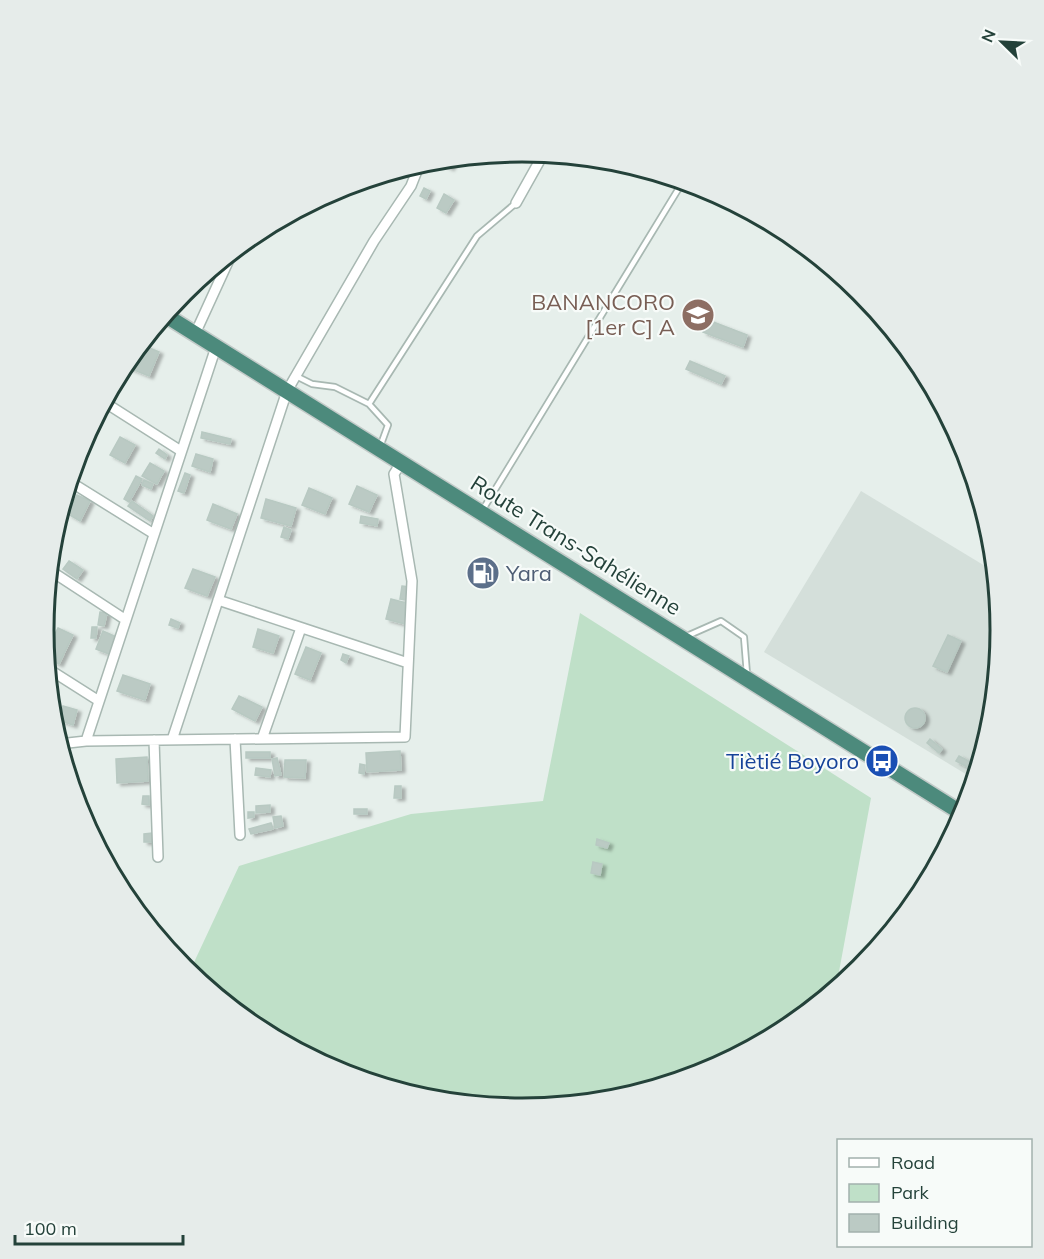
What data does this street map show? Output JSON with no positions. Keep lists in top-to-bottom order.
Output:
{
  "streets": {
    "highway": ["Route Trans-Sahélienne"]
  },
  "places": {
    "school or university": ["BANANCORO [1er C] A"],
    "fuel station": ["Yara"],
    "bus stop": ["Tiètié Boyoro"]
  },
  "legend": ["Road", "Park", "Building"],
  "scale_bar": "100 m",
  "north": "top left"
}
